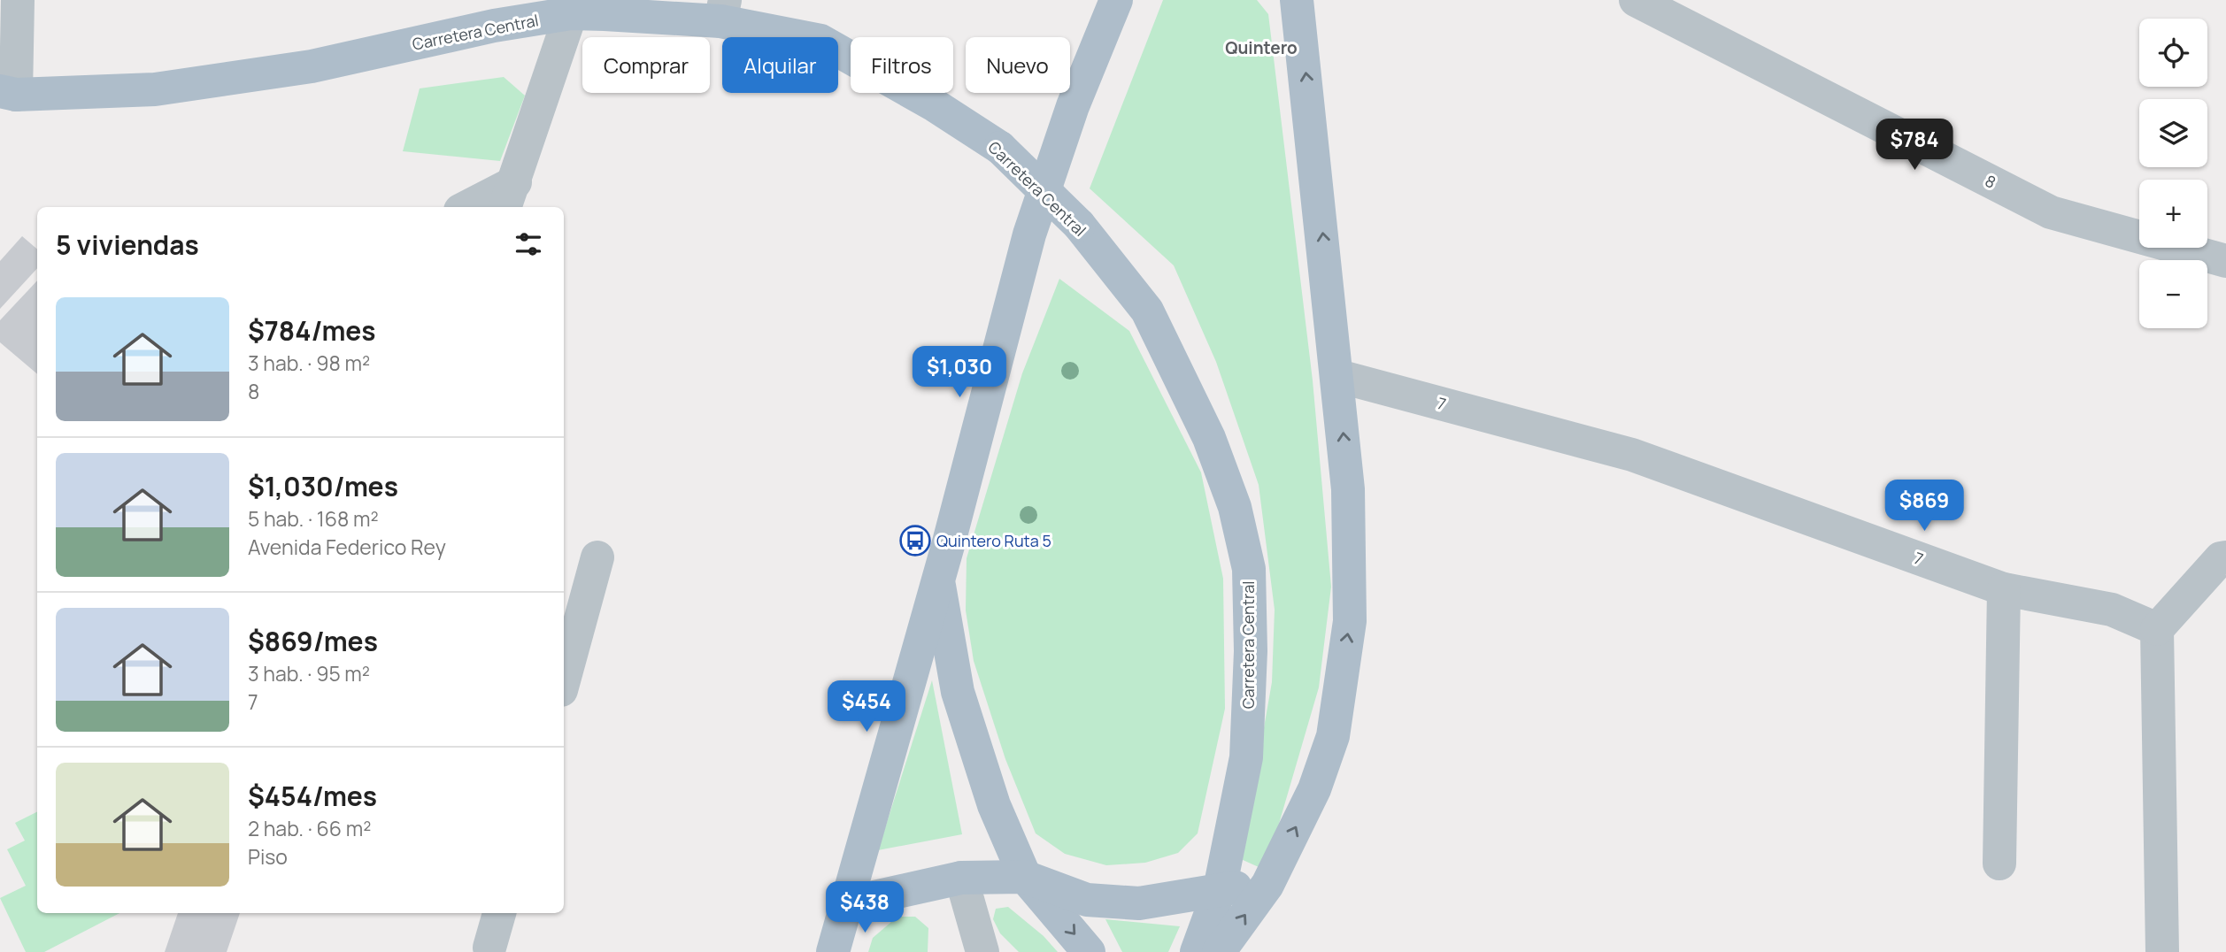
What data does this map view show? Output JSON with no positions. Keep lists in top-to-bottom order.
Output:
{
  "streets": {
    "main road": ["Carretera Central"],
    "street": ["8", "7"]
  },
  "districts": ["Quintero"],
  "places": {
    "bus stop": ["Quintero Ruta 5"]
  },
  "page": {
    "map_buttons": ["+", "−"],
    "chip": [
      "Comprar",
      "Alquilar",
      "Filtros",
      "Nuevo"
    ],
    "price": [
      "$784",
      "$1,030",
      "$869",
      "$454",
      "$438"
    ],
    "heading": "5 viviendas",
    "list": [
      {
        "name": "$784/mes",
        "note": "3 hab. · 98 m² · 8"
      },
      {
        "name": "$1,030/mes",
        "note": "5 hab. · 168 m² · Avenida Federico Rey"
      },
      {
        "name": "$869/mes",
        "note": "3 hab. · 95 m² · 7"
      },
      {
        "name": "$454/mes",
        "note": "2 hab. · 66 m² · Piso"
      }
    ]
  }
}
